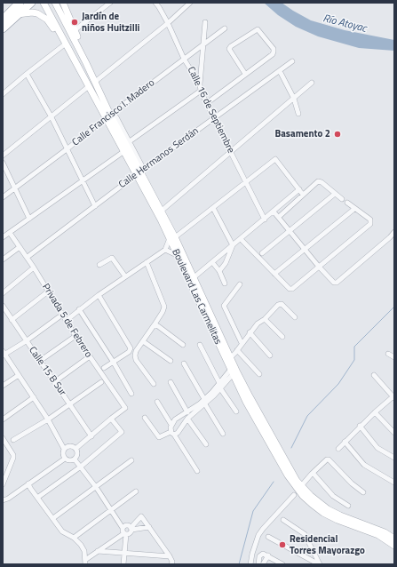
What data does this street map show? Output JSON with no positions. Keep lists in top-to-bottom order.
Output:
{
  "streets": {
    "main road": ["Boulevard Las Carmelitas"],
    "street": [
      "Calle 16 de Septiembre",
      "Calle Francisco I. Madero",
      "Calle Hermanos Serdán",
      "Privada 5 de Febrero",
      "Calle 15 B Sur"
    ]
  },
  "crossings": [
    ["Calle 16 de Septiembre", "Calle Francisco I. Madero"],
    ["Calle 16 de Septiembre", "Calle Hermanos Serdán"],
    ["Calle Francisco I. Madero", "Boulevard Las Carmelitas"],
    ["Calle Hermanos Serdán", "Boulevard Las Carmelitas"],
    ["Calle Hermanos Serdán", "Privada 5 de Febrero"]
  ],
  "water": ["Río Atoyac"],
  "places": ["Jardín de niños Huitzilli", "Basamento 2", "Residencial Torres Mayorazgo"]
}
